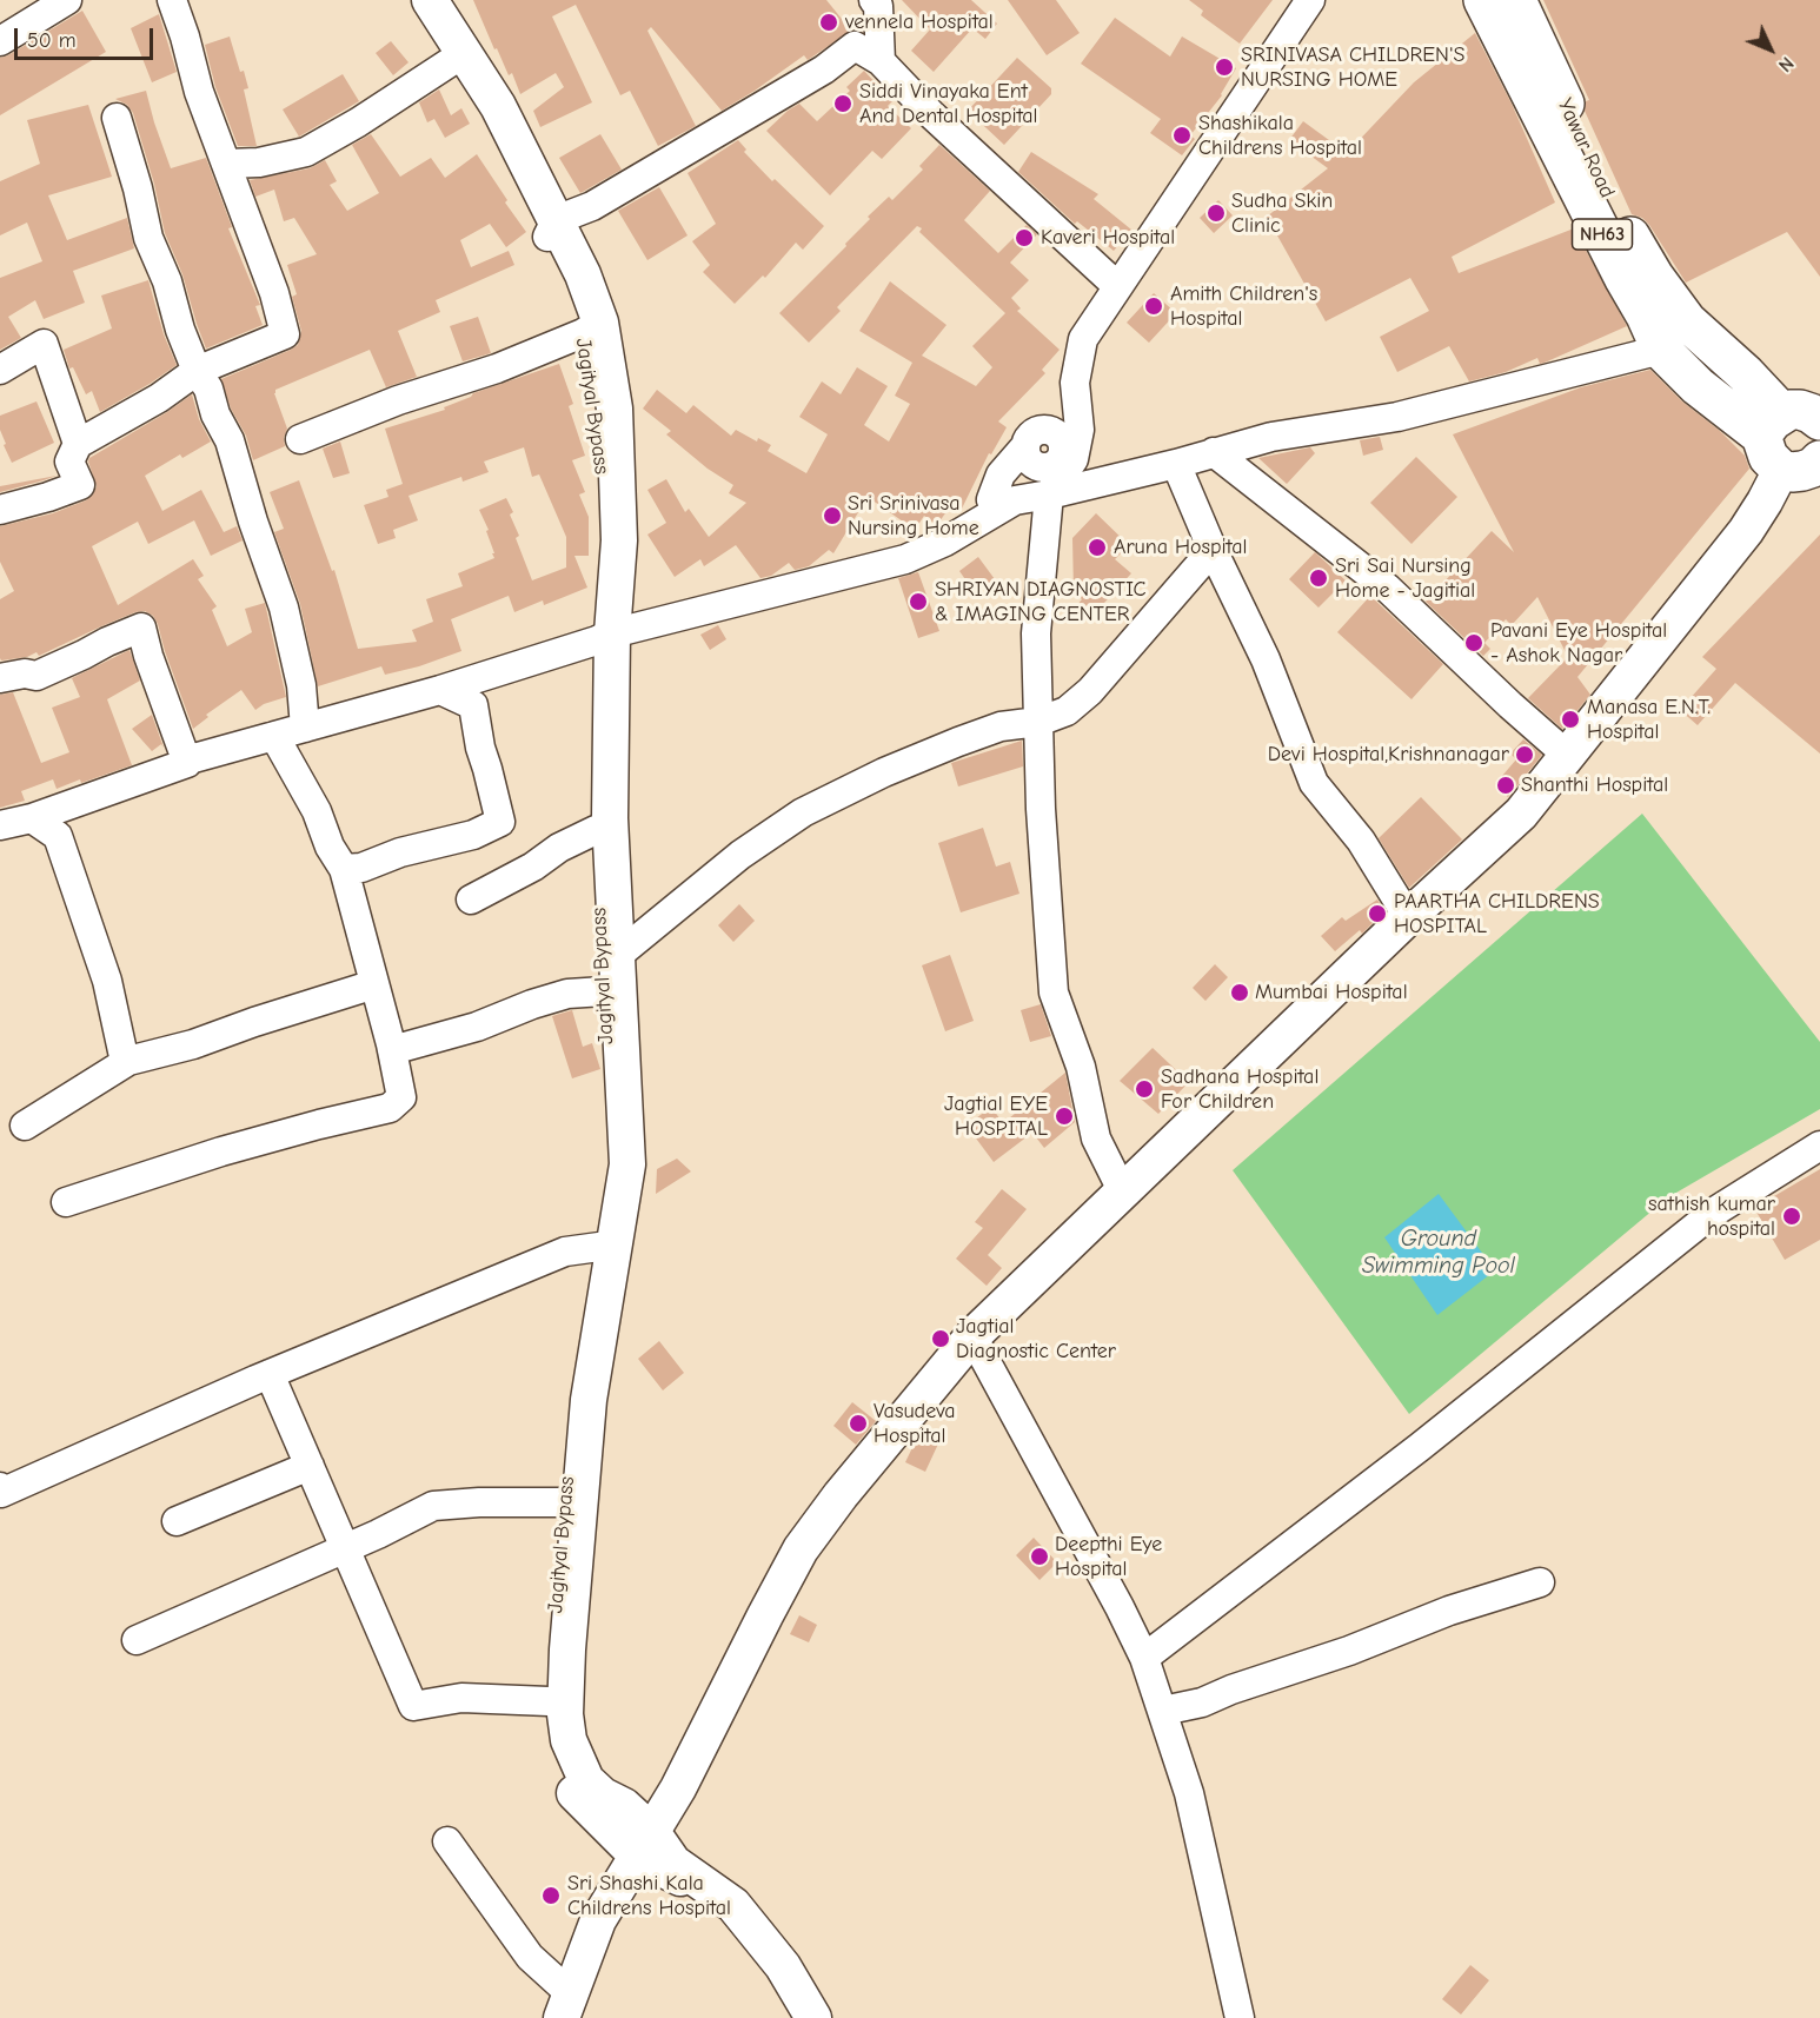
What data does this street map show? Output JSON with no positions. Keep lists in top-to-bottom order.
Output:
{
  "streets": {
    "highway": ["Yawar Road", "NH63"],
    "main road": ["Jagityal Bypass"]
  },
  "crossings": [
    ["Yawar Road", "NH63"]
  ],
  "water": ["Ground Swimming Pool"],
  "places": [
    "vennela Hospital",
    "SRINIVASA CHILDREN'S NURSING HOME",
    "Siddi Vinayaka Ent And Dental Hospital",
    "Shashikala Childrens Hospital",
    "Sudha Skin Clinic",
    "Kaveri Hospital",
    "Amith Children's Hospital",
    "Sri Srinivasa Nursing Home",
    "Aruna Hospital",
    "Sri Sai Nursing Home - Jagitial",
    "SHRIYAN DIAGNOSTIC & IMAGING CENTER",
    "Pavani Eye Hospital - Ashok Nagar",
    "Manasa E.N.T. Hospital",
    "Devi Hospital,Krishnanagar",
    "Shanthi Hospital",
    "PAARTHA CHILDRENS HOSPITAL",
    "Mumbai Hospital",
    "Sadhana Hospital For Children",
    "Jagtial EYE HOSPITAL",
    "sathish kumar hospital",
    "Jagtial Diagnostic Center",
    "Vasudeva Hospital",
    "Deepthi Eye Hospital",
    "Sri Shashi Kala Childrens Hospital"
  ],
  "scale_bar": "50 m",
  "north": "bottom right"
}
